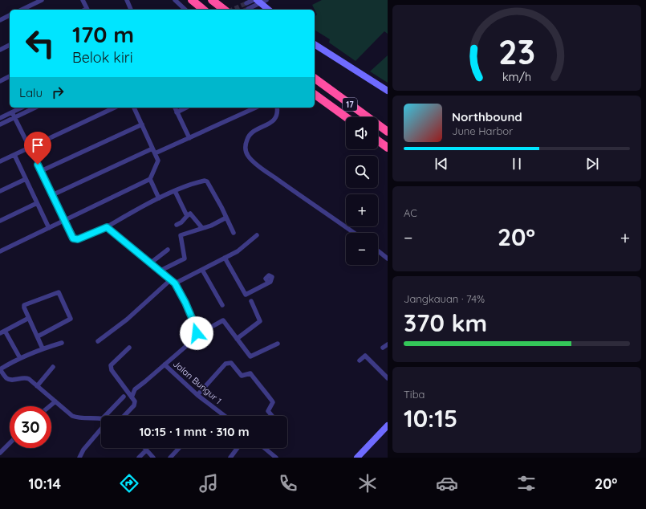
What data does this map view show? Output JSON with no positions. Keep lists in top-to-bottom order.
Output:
{
  "streets": {
    "highway": ["17"],
    "street": ["Jalan Bungur 1"]
  },
  "page": {
    "turn": ["170 m", "Belok kiri"],
    "then": "Lalu",
    "song": ["Northbound", "June Harbor"],
    "map_buttons": ["+", "−"],
    "tile": [
      "AC",
      ["Jangkauan · 74%", "370 km"],
      ["Tiba", "10:15"]
    ],
    "heat": ["−", "20°", "+"],
    "limit": "30",
    "trip": "10:15 · 1 mnt · 310 m",
    "tabs": ["10:14", "20°"],
    "gauge": ["23", "km/h"]
  }
}
